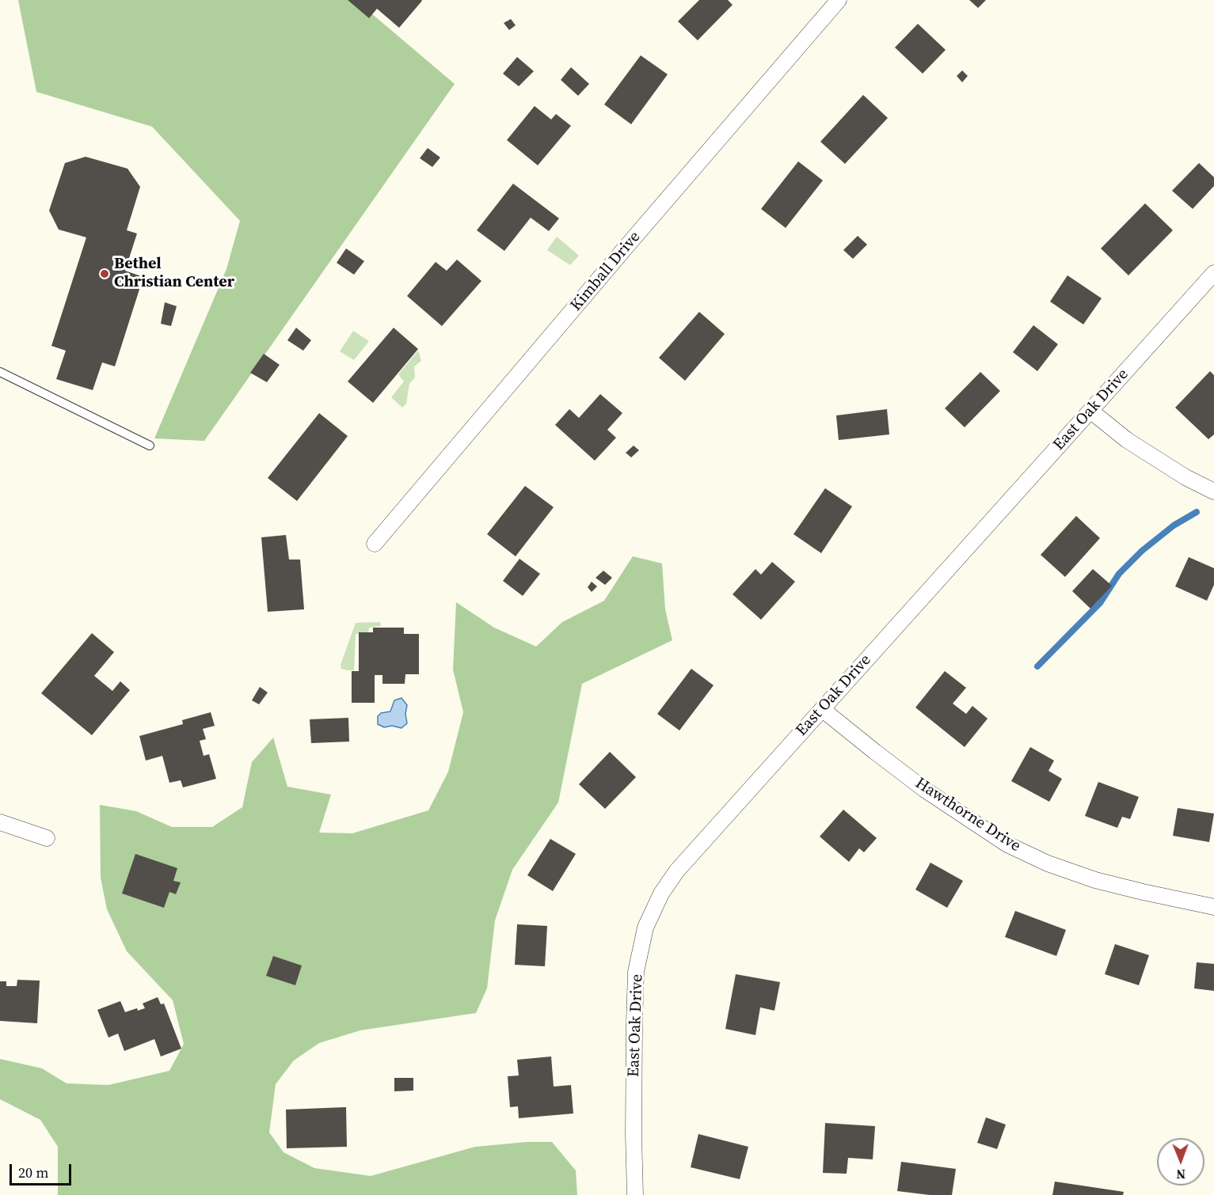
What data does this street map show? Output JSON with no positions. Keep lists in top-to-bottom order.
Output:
{
  "streets": {
    "street": ["Kimball Drive", "East Oak Drive", "Hawthorne Drive"]
  },
  "crossings": [
    ["East Oak Drive", "Hawthorne Drive"]
  ],
  "places": ["Bethel Christian Center"],
  "scale_bar": "20 m",
  "north": "bottom"
}
